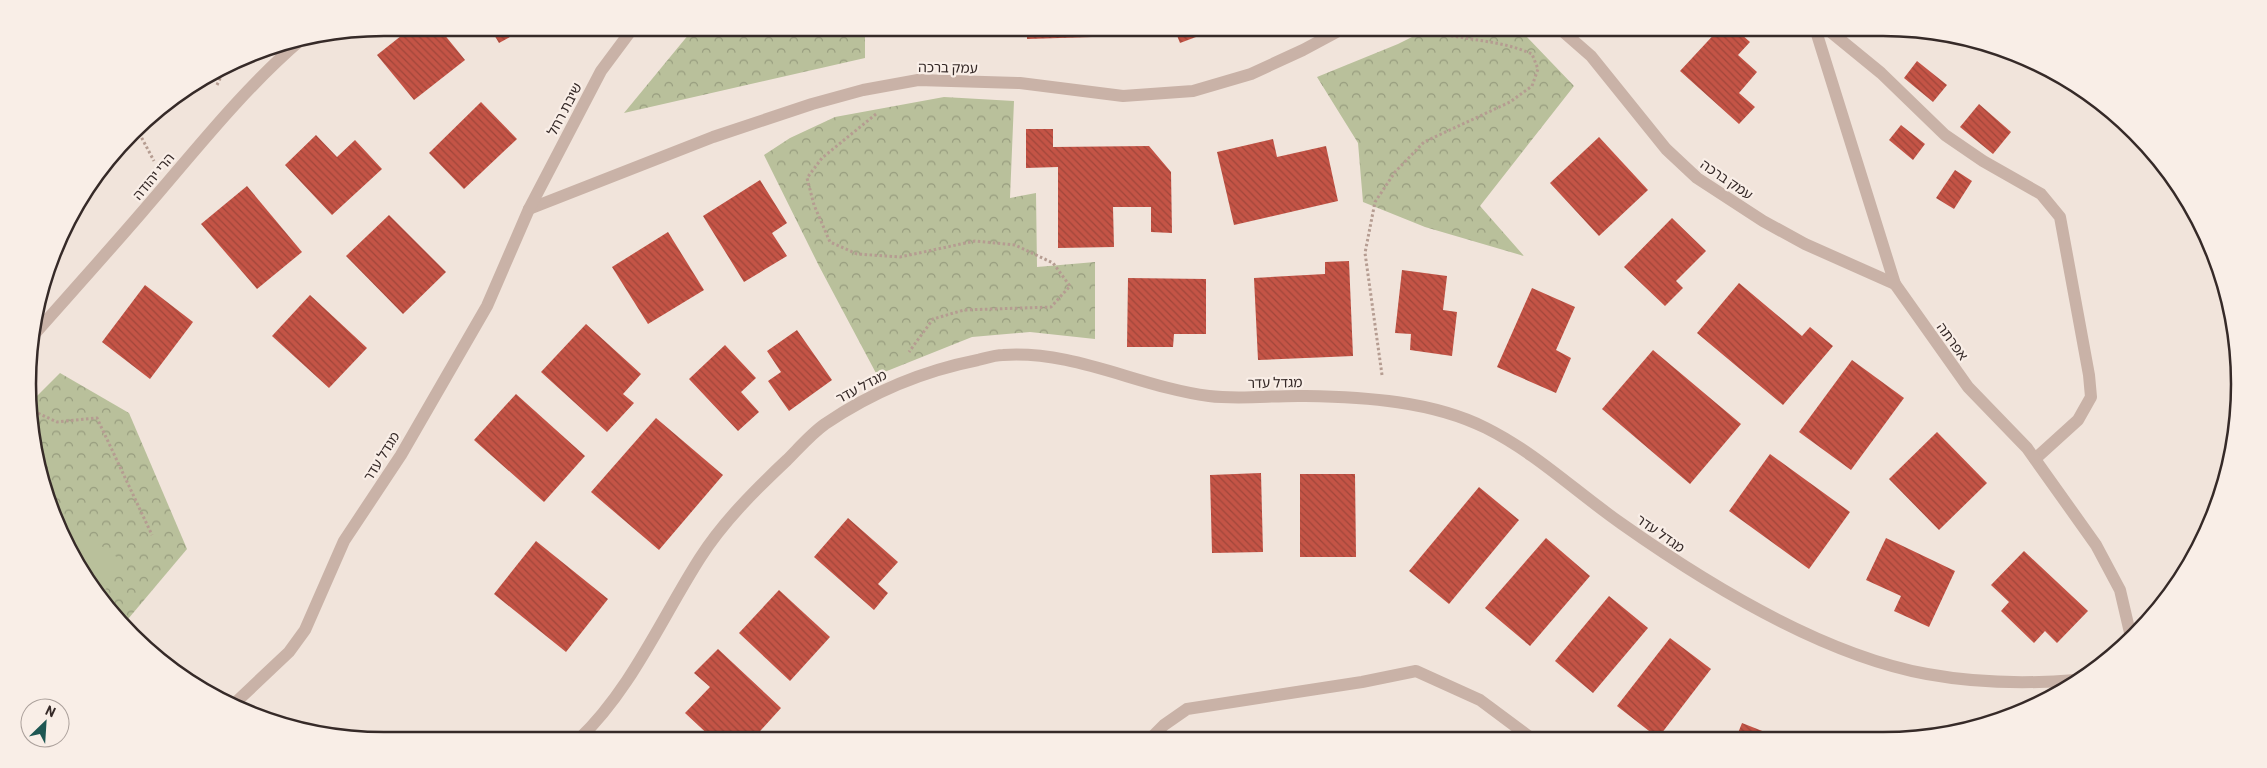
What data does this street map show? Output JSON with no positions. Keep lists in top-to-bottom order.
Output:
{
  "streets": {
    "street": [
      "עמק ברכה",
      "שיבת רחל",
      "הרי יהודה",
      "אפרתה",
      "מגדל עדר"
    ]
  },
  "crossings": [
    ["עמק ברכה", "שיבת רחל"],
    ["עמק ברכה", "אפרתה"],
    ["עמק ברכה", "מגדל עדר"],
    ["שיבת רחל", "מגדל עדר"]
  ],
  "north": "top right"
}
